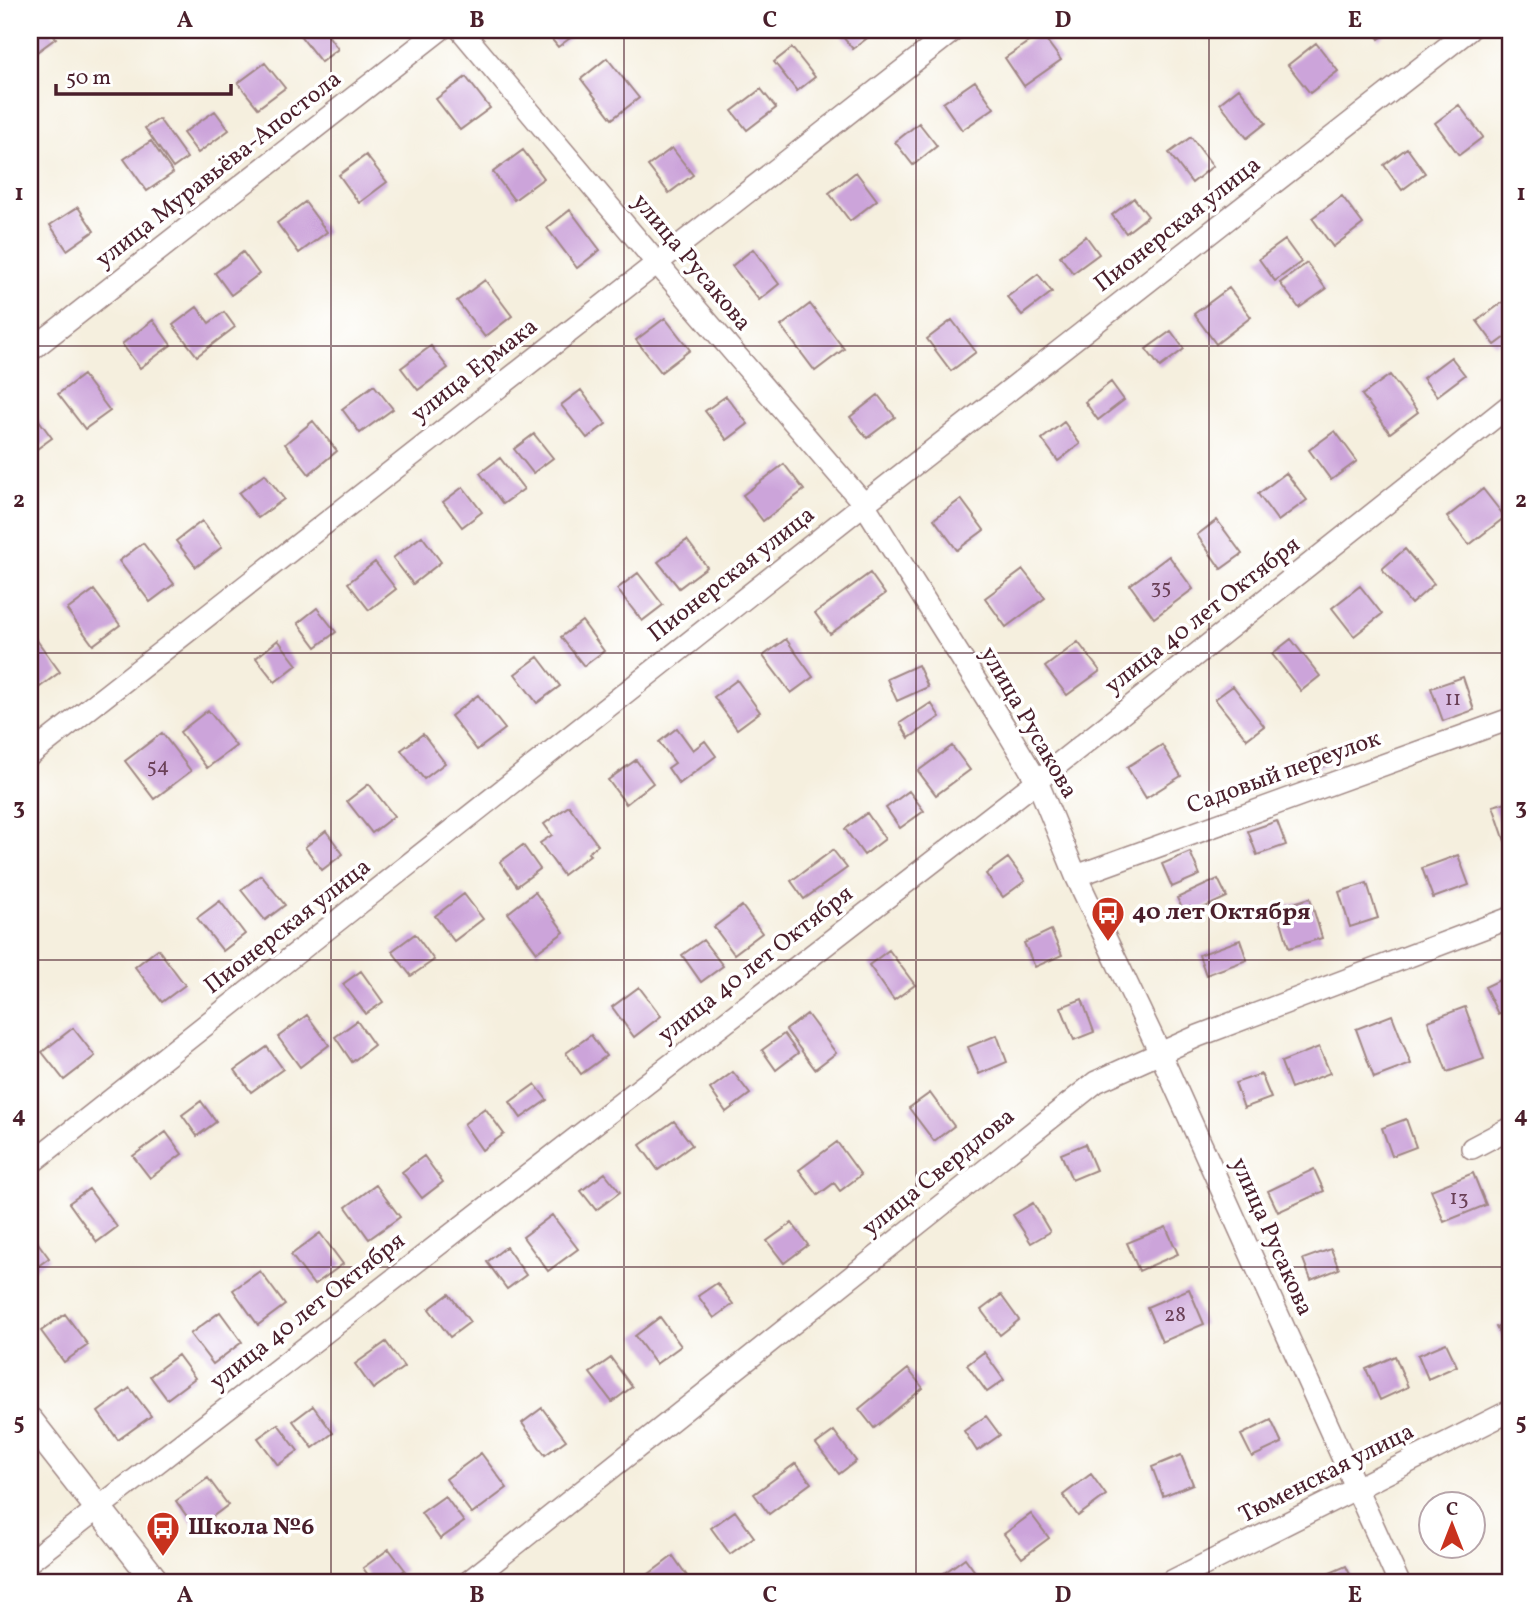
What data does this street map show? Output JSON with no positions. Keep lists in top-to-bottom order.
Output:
{
  "streets": {
    "street": [
      "улица Муравьёва-Апостола",
      "Пионерская улица",
      "улица Русакова",
      "улица Ермака",
      "улица 40 лет Октября",
      "Садовый переулок",
      "улица Свердлова",
      "Тюменская улица"
    ]
  },
  "crossings": [
    ["Пионерская улица", "улица Русакова"],
    ["улица Русакова", "улица Ермака"],
    ["улица Русакова", "улица 40 лет Октября"],
    ["улица Русакова", "Садовый переулок"],
    ["улица Русакова", "улица Свердлова"],
    ["улица Русакова", "Тюменская улица"]
  ],
  "places": {
    "bus stop": ["40 лет Октября", "Школа №6"]
  },
  "house_numbers": [
    "35",
    "11",
    "54",
    "13",
    "28"
  ],
  "scale_bar": "50 m",
  "north": "top",
  "grid": {
    "columns": [
      "A",
      "B",
      "C",
      "D",
      "E"
    ],
    "rows": [
      "1",
      "2",
      "3",
      "4",
      "5"
    ]
  }
}
